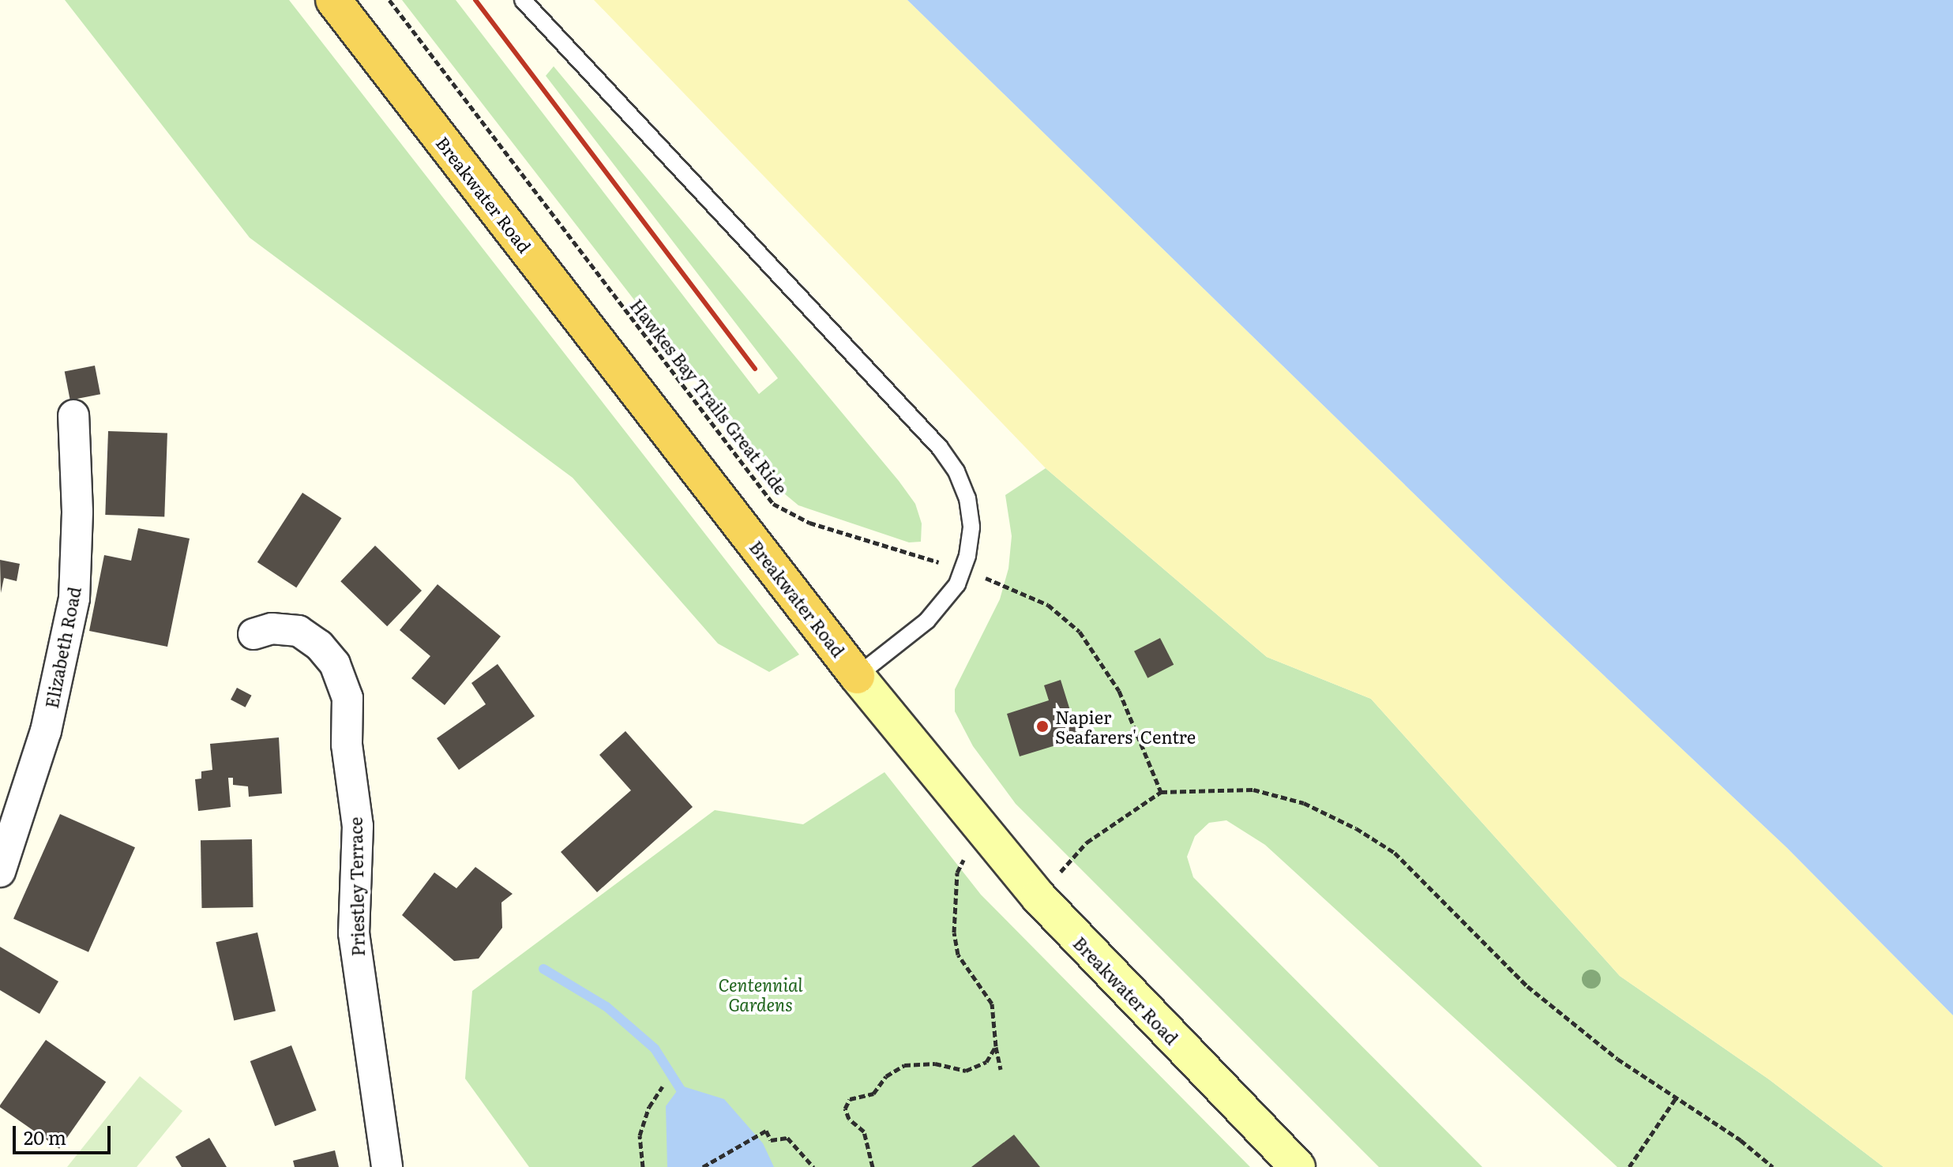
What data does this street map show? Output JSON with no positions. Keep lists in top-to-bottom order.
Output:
{
  "streets": {
    "highway": ["Breakwater Road"],
    "street": ["Elizabeth Road", "Priestley Terrace"],
    "path": ["Hawkes Bay Trails Great Ride"]
  },
  "parks": ["Centennial Gardens"],
  "places": ["Napier Seafarers' Centre"],
  "scale_bar": "20 m"
}
